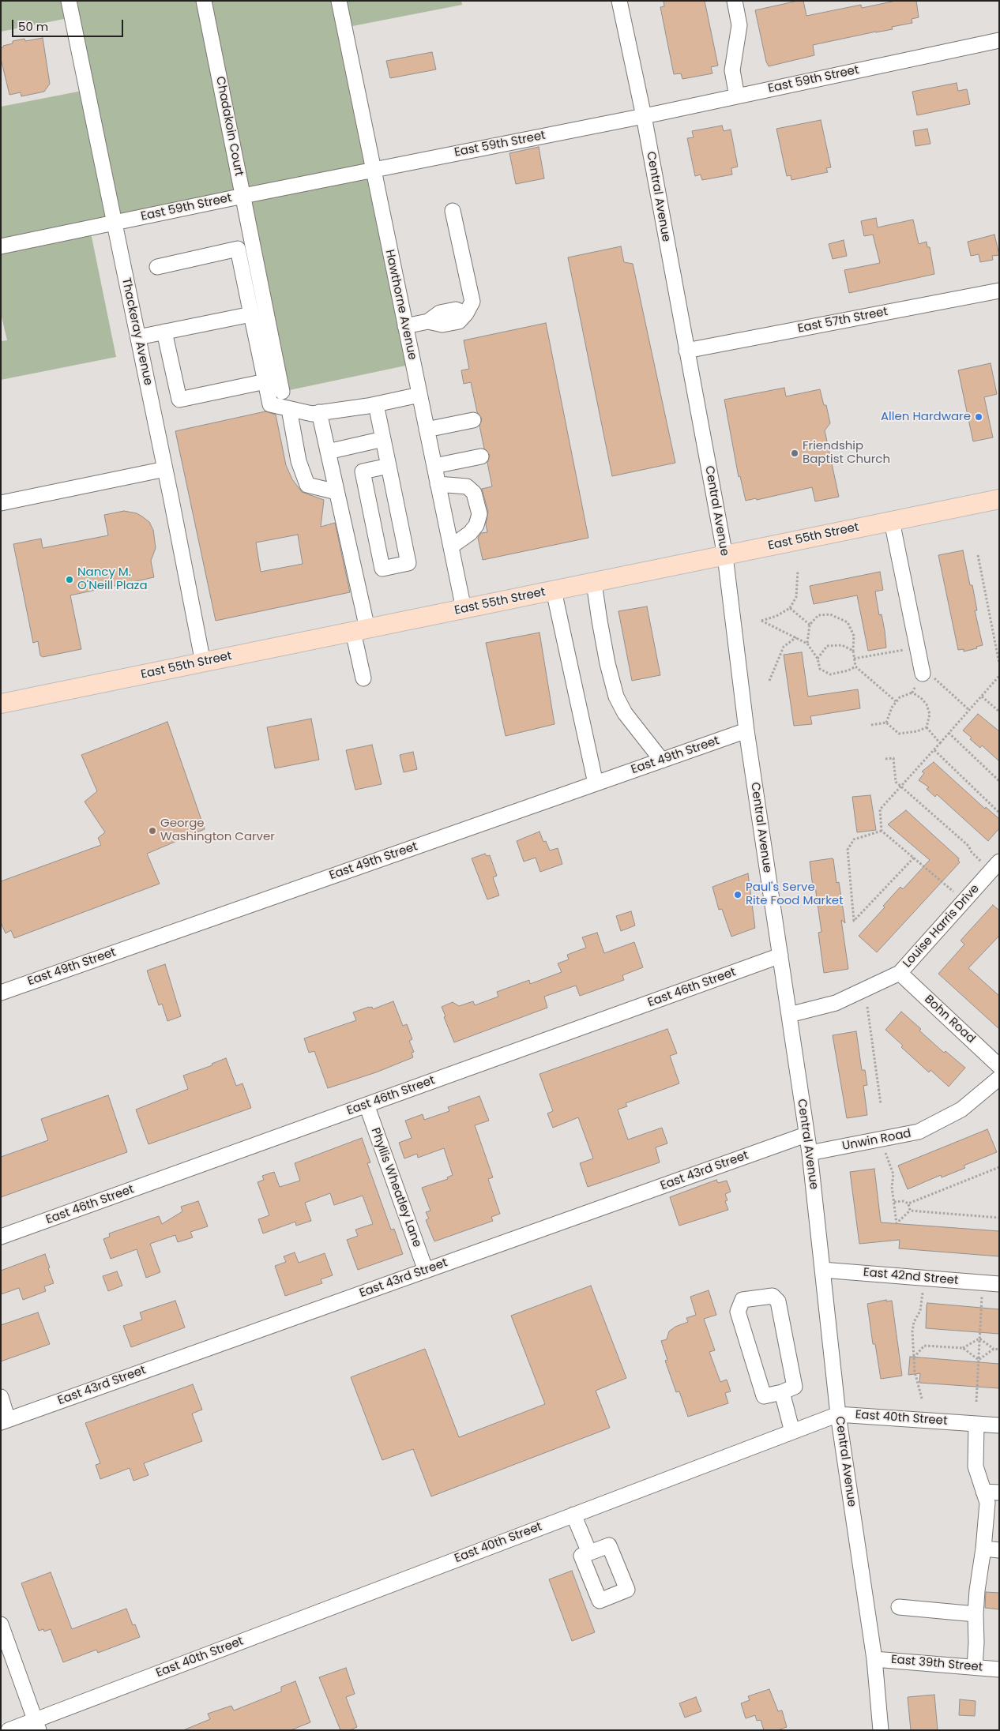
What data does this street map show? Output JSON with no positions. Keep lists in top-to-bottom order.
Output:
{
  "streets": {
    "main road": ["East 55th Street"],
    "street": [
      "East 59th Street",
      "Chadakoin Court",
      "Central Avenue",
      "Hawthorne Avenue",
      "East 57th Street",
      "Thackeray Avenue",
      "East 49th Street",
      "Louise Harris Drive",
      "East 46th Street",
      "Bohn Road",
      "Unwin Road",
      "East 43rd Street",
      "Phyllis Wheatley Lane",
      "East 42nd Street",
      "East 40th Street",
      "East 39th Street"
    ]
  },
  "crossings": [
    ["East 59th Street", "Chadakoin Court"],
    ["East 59th Street", "Central Avenue"],
    ["East 59th Street", "Hawthorne Avenue"],
    ["East 59th Street", "Thackeray Avenue"],
    ["Central Avenue", "East 57th Street"],
    ["Central Avenue", "East 55th Street"],
    ["Central Avenue", "East 49th Street"],
    ["Central Avenue", "Louise Harris Drive"],
    ["Central Avenue", "East 46th Street"],
    ["Central Avenue", "Unwin Road"],
    ["Central Avenue", "East 43rd Street"],
    ["Central Avenue", "East 42nd Street"],
    ["Central Avenue", "East 40th Street"],
    ["Central Avenue", "East 39th Street"],
    ["Hawthorne Avenue", "East 55th Street"],
    ["Thackeray Avenue", "East 55th Street"],
    ["Louise Harris Drive", "Bohn Road"],
    ["East 46th Street", "Phyllis Wheatley Lane"],
    ["East 43rd Street", "Phyllis Wheatley Lane"]
  ],
  "places": [
    "Allen Hardware",
    "Friendship Baptist Church",
    "Nancy M. O'Neill Plaza",
    "George Washington Carver",
    "Paul's Serve Rite Food Market"
  ],
  "scale_bar": "50 m"
}
